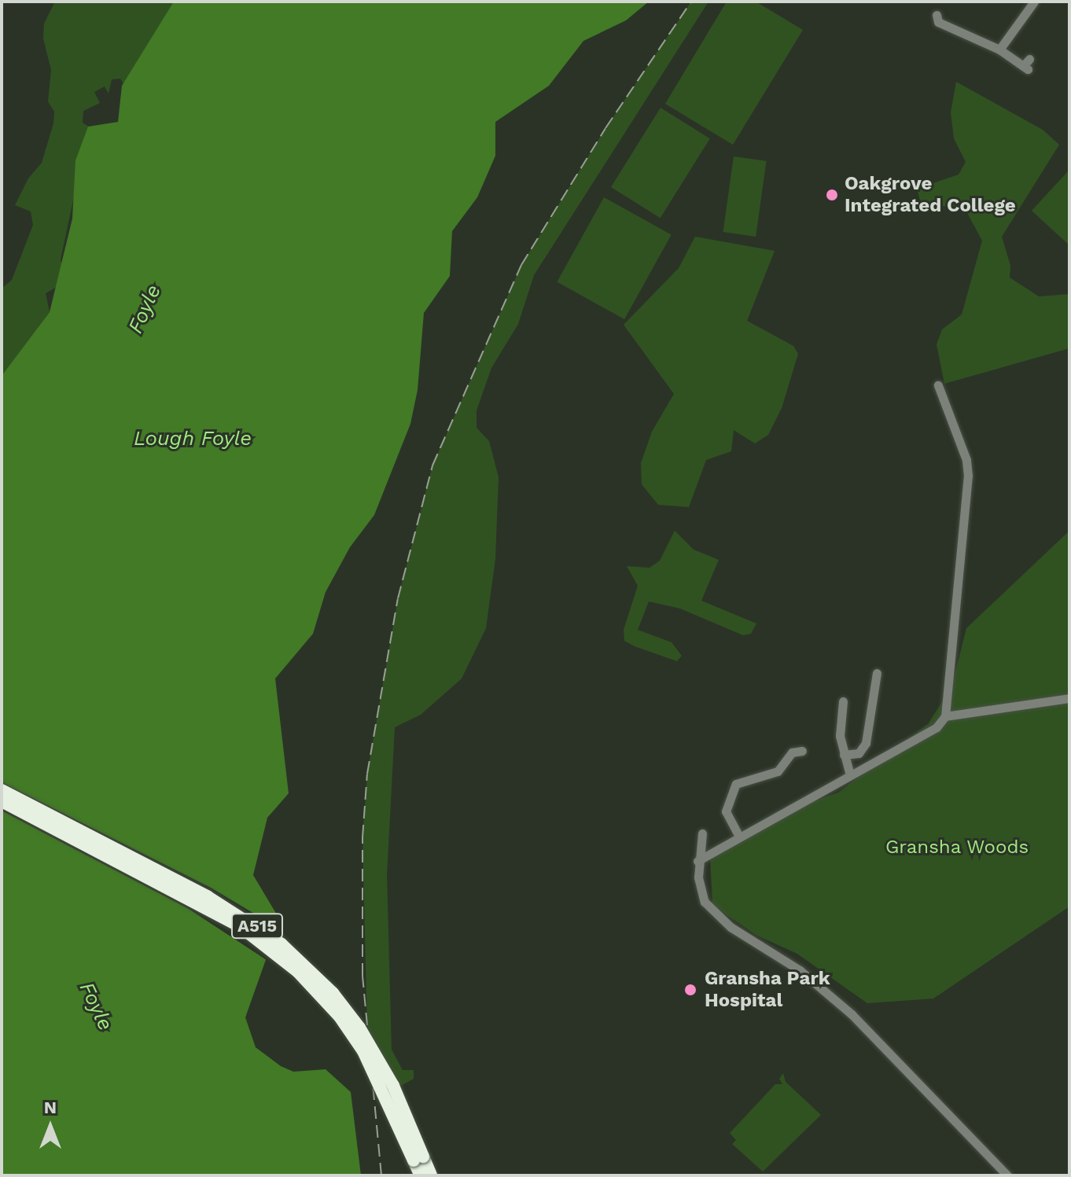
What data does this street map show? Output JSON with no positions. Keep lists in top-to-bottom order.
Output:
{
  "streets": {
    "highway": ["A515"]
  },
  "water": ["Foyle", "Lough Foyle"],
  "parks": ["Gransha Woods"],
  "places": ["Oakgrove Integrated College", "Gransha Park Hospital"],
  "north": "top"
}
